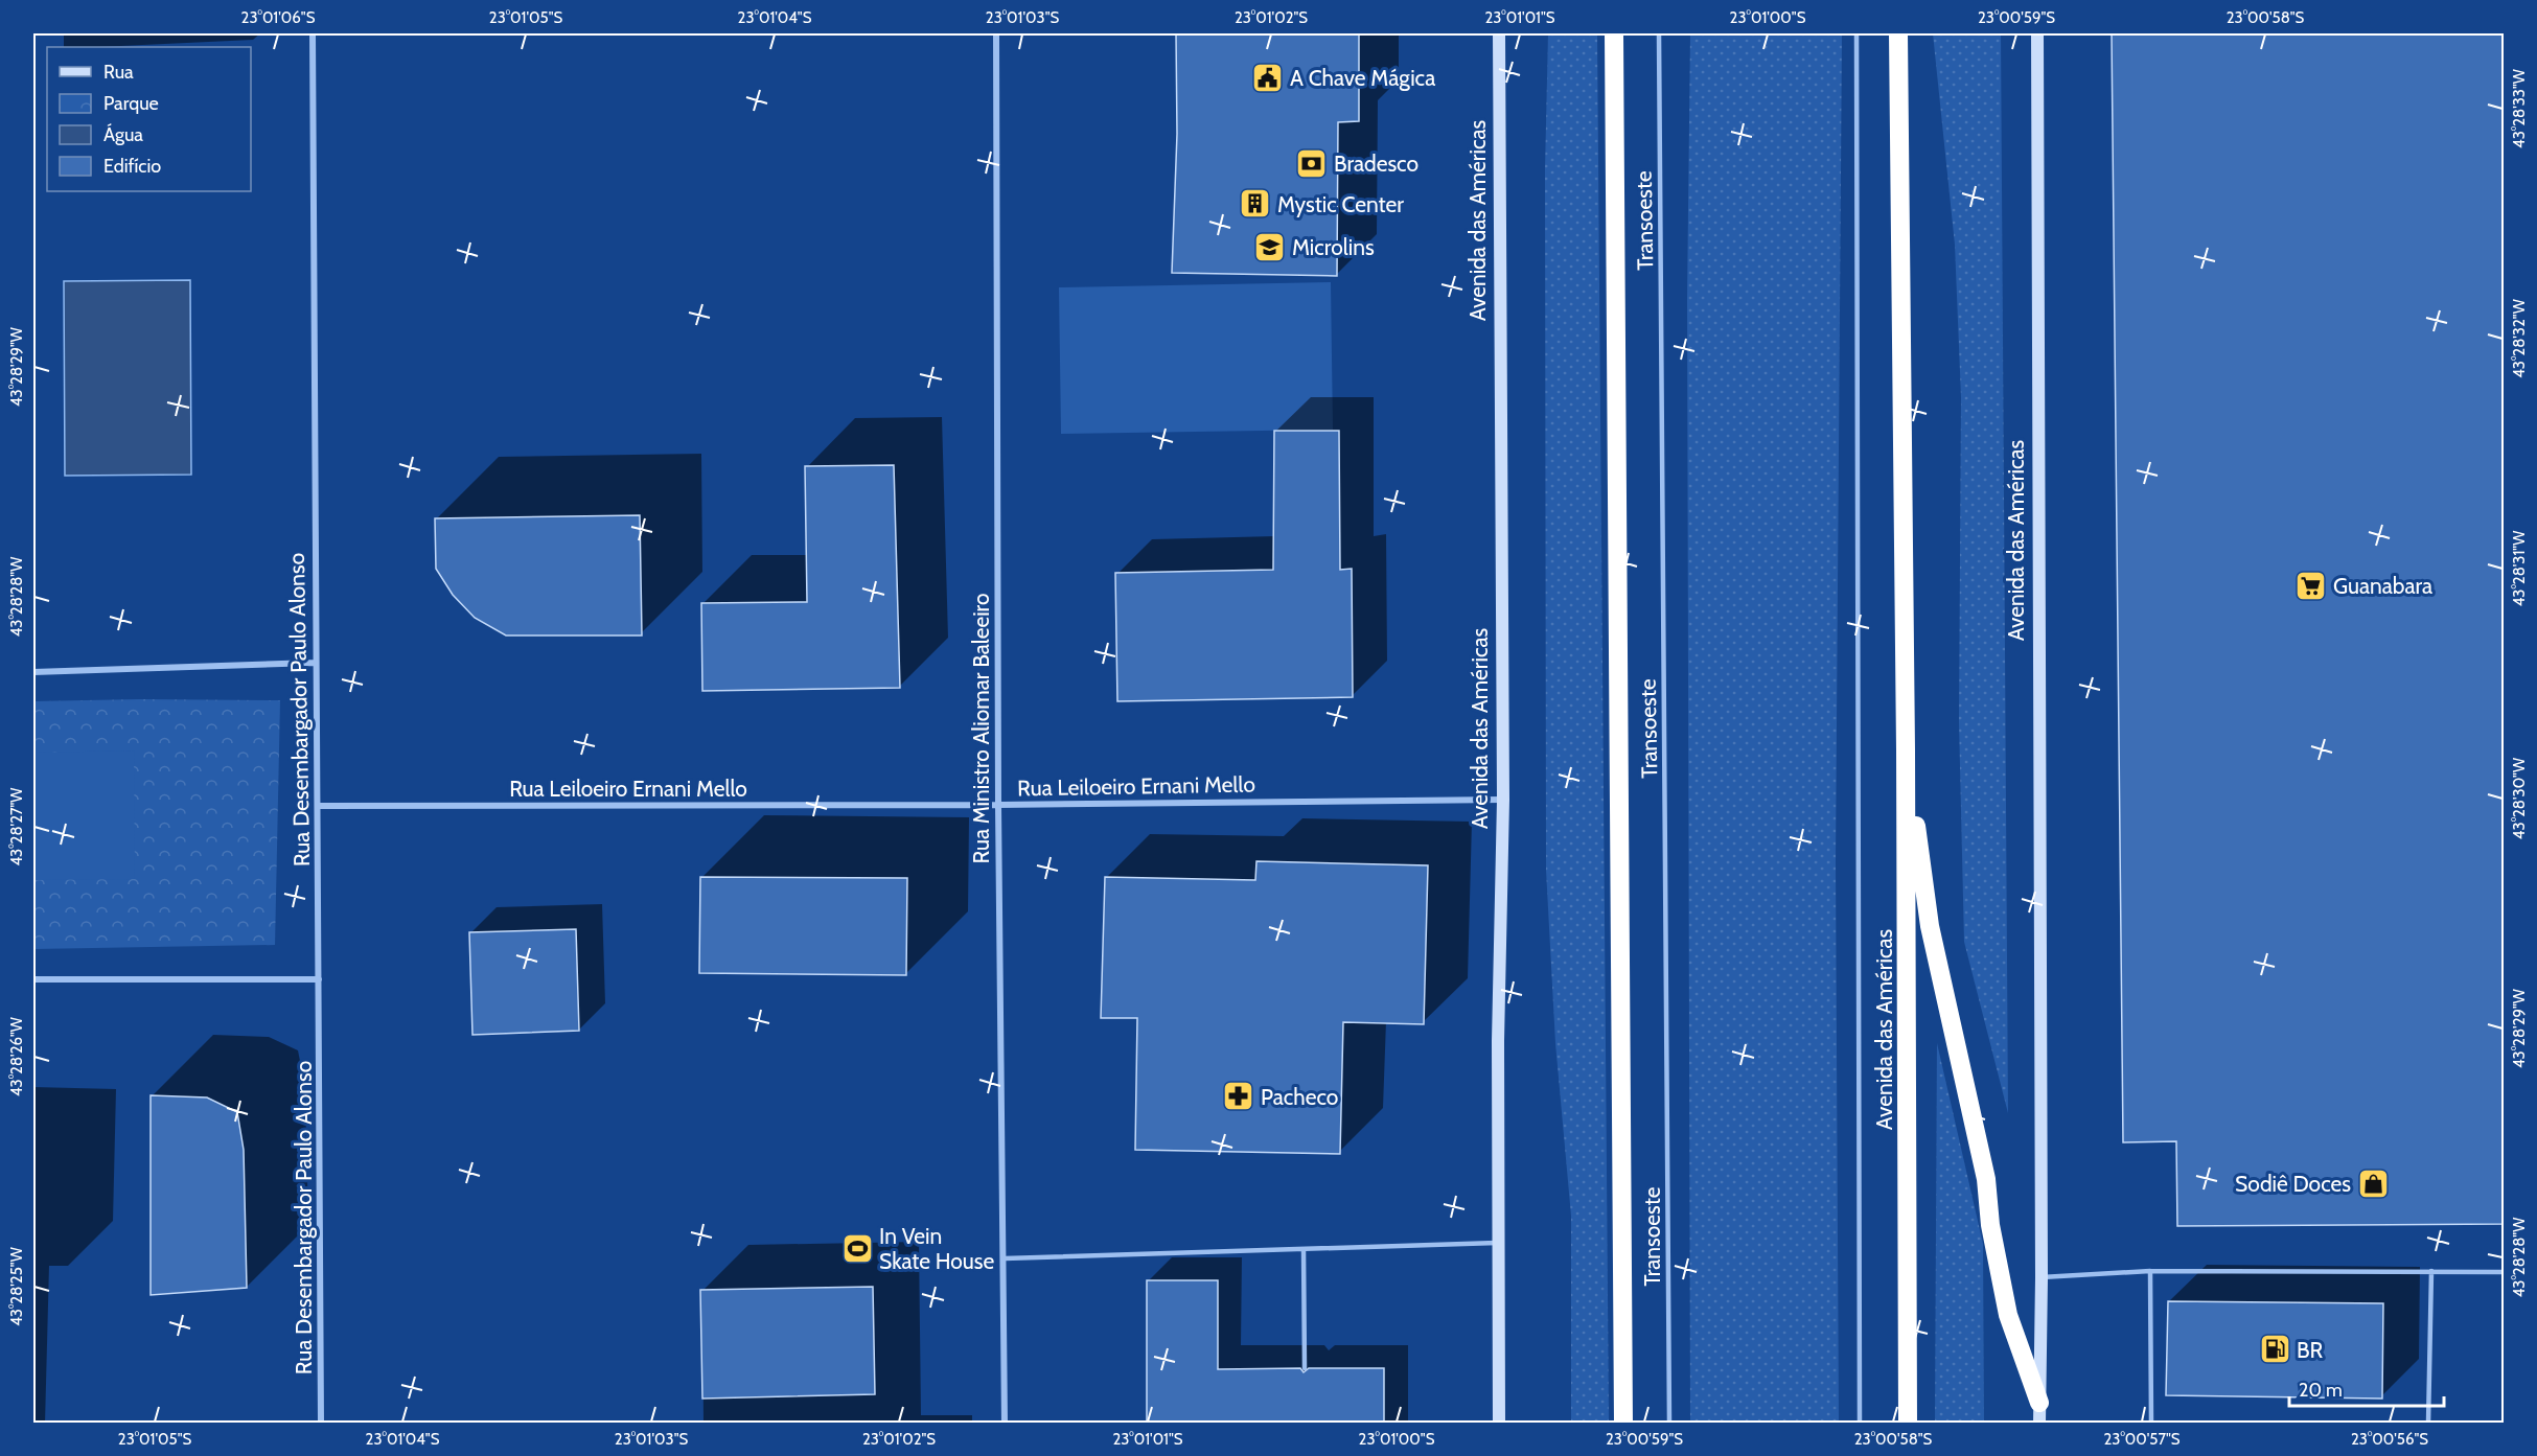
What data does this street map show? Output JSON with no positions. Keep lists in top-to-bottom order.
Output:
{
  "streets": {
    "highway": ["Avenida das Américas"],
    "street": ["Rua Desembargador Paulo Alonso", "Rua Ministro Aliomar Baleeiro", "Rua Leiloeiro Ernani Mello"],
    "lane": ["Transoeste"]
  },
  "crossings": [
    ["Avenida das Américas", "Rua Leiloeiro Ernani Mello"],
    ["Rua Desembargador Paulo Alonso", "Rua Leiloeiro Ernani Mello"],
    ["Rua Ministro Aliomar Baleeiro", "Rua Leiloeiro Ernani Mello"]
  ],
  "places": {
    "public building": ["A Chave Mágica"],
    "bank": ["Bradesco"],
    "building": ["Mystic Center"],
    "school or university": ["Microlins"],
    "supermarket": ["Guanabara"],
    "pharmacy": ["Pacheco"],
    "shop": ["Sodiê Doces"],
    "sports": ["In Vein Skate House"],
    "fuel station": ["BR"]
  },
  "legend": [
    "Rua",
    "Parque",
    "Água",
    "Edifício"
  ],
  "scale_bar": "20 m",
  "coordinates": [
    "23°01'06\"S",
    "23°01'05\"S",
    "23°01'04\"S",
    "23°01'03\"S",
    "23°01'02\"S",
    "23°01'01\"S",
    "23°01'00\"S",
    "23°00'59\"S",
    "23°00'58\"S",
    "43°28'33\"W",
    "43°28'32\"W",
    "43°28'29\"W",
    "43°28'31\"W",
    "43°28'28\"W",
    "43°28'30\"W",
    "43°28'27\"W",
    "43°28'26\"W",
    "43°28'25\"W",
    "23°00'57\"S",
    "23°00'56\"S"
  ]
}
